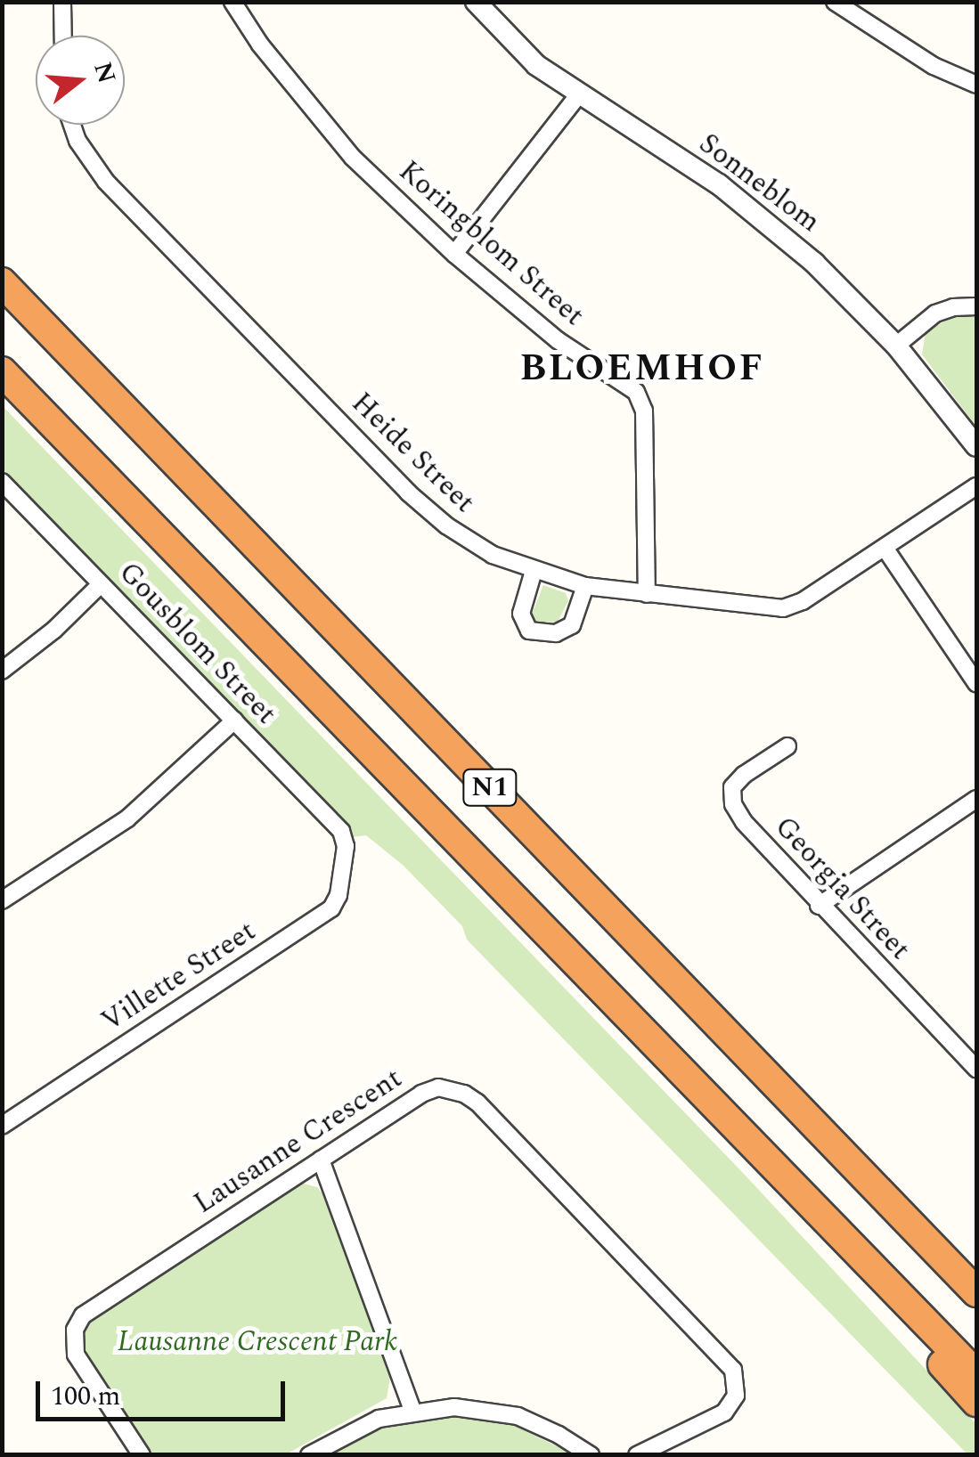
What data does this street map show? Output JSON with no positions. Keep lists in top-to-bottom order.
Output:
{
  "streets": {
    "highway": ["N1"],
    "street": [
      "Sonneblom",
      "Koringblom Street",
      "Heide Street",
      "Gousblom Street",
      "Georgia Street",
      "Villette Street",
      "Lausanne Crescent"
    ]
  },
  "crossings": [
    ["Koringblom Street", "Heide Street"],
    ["Gousblom Street", "Villette Street"]
  ],
  "districts": ["BLOEMHOF"],
  "parks": ["Lausanne Crescent Park"],
  "scale_bar": "100 m",
  "north": "right"
}
